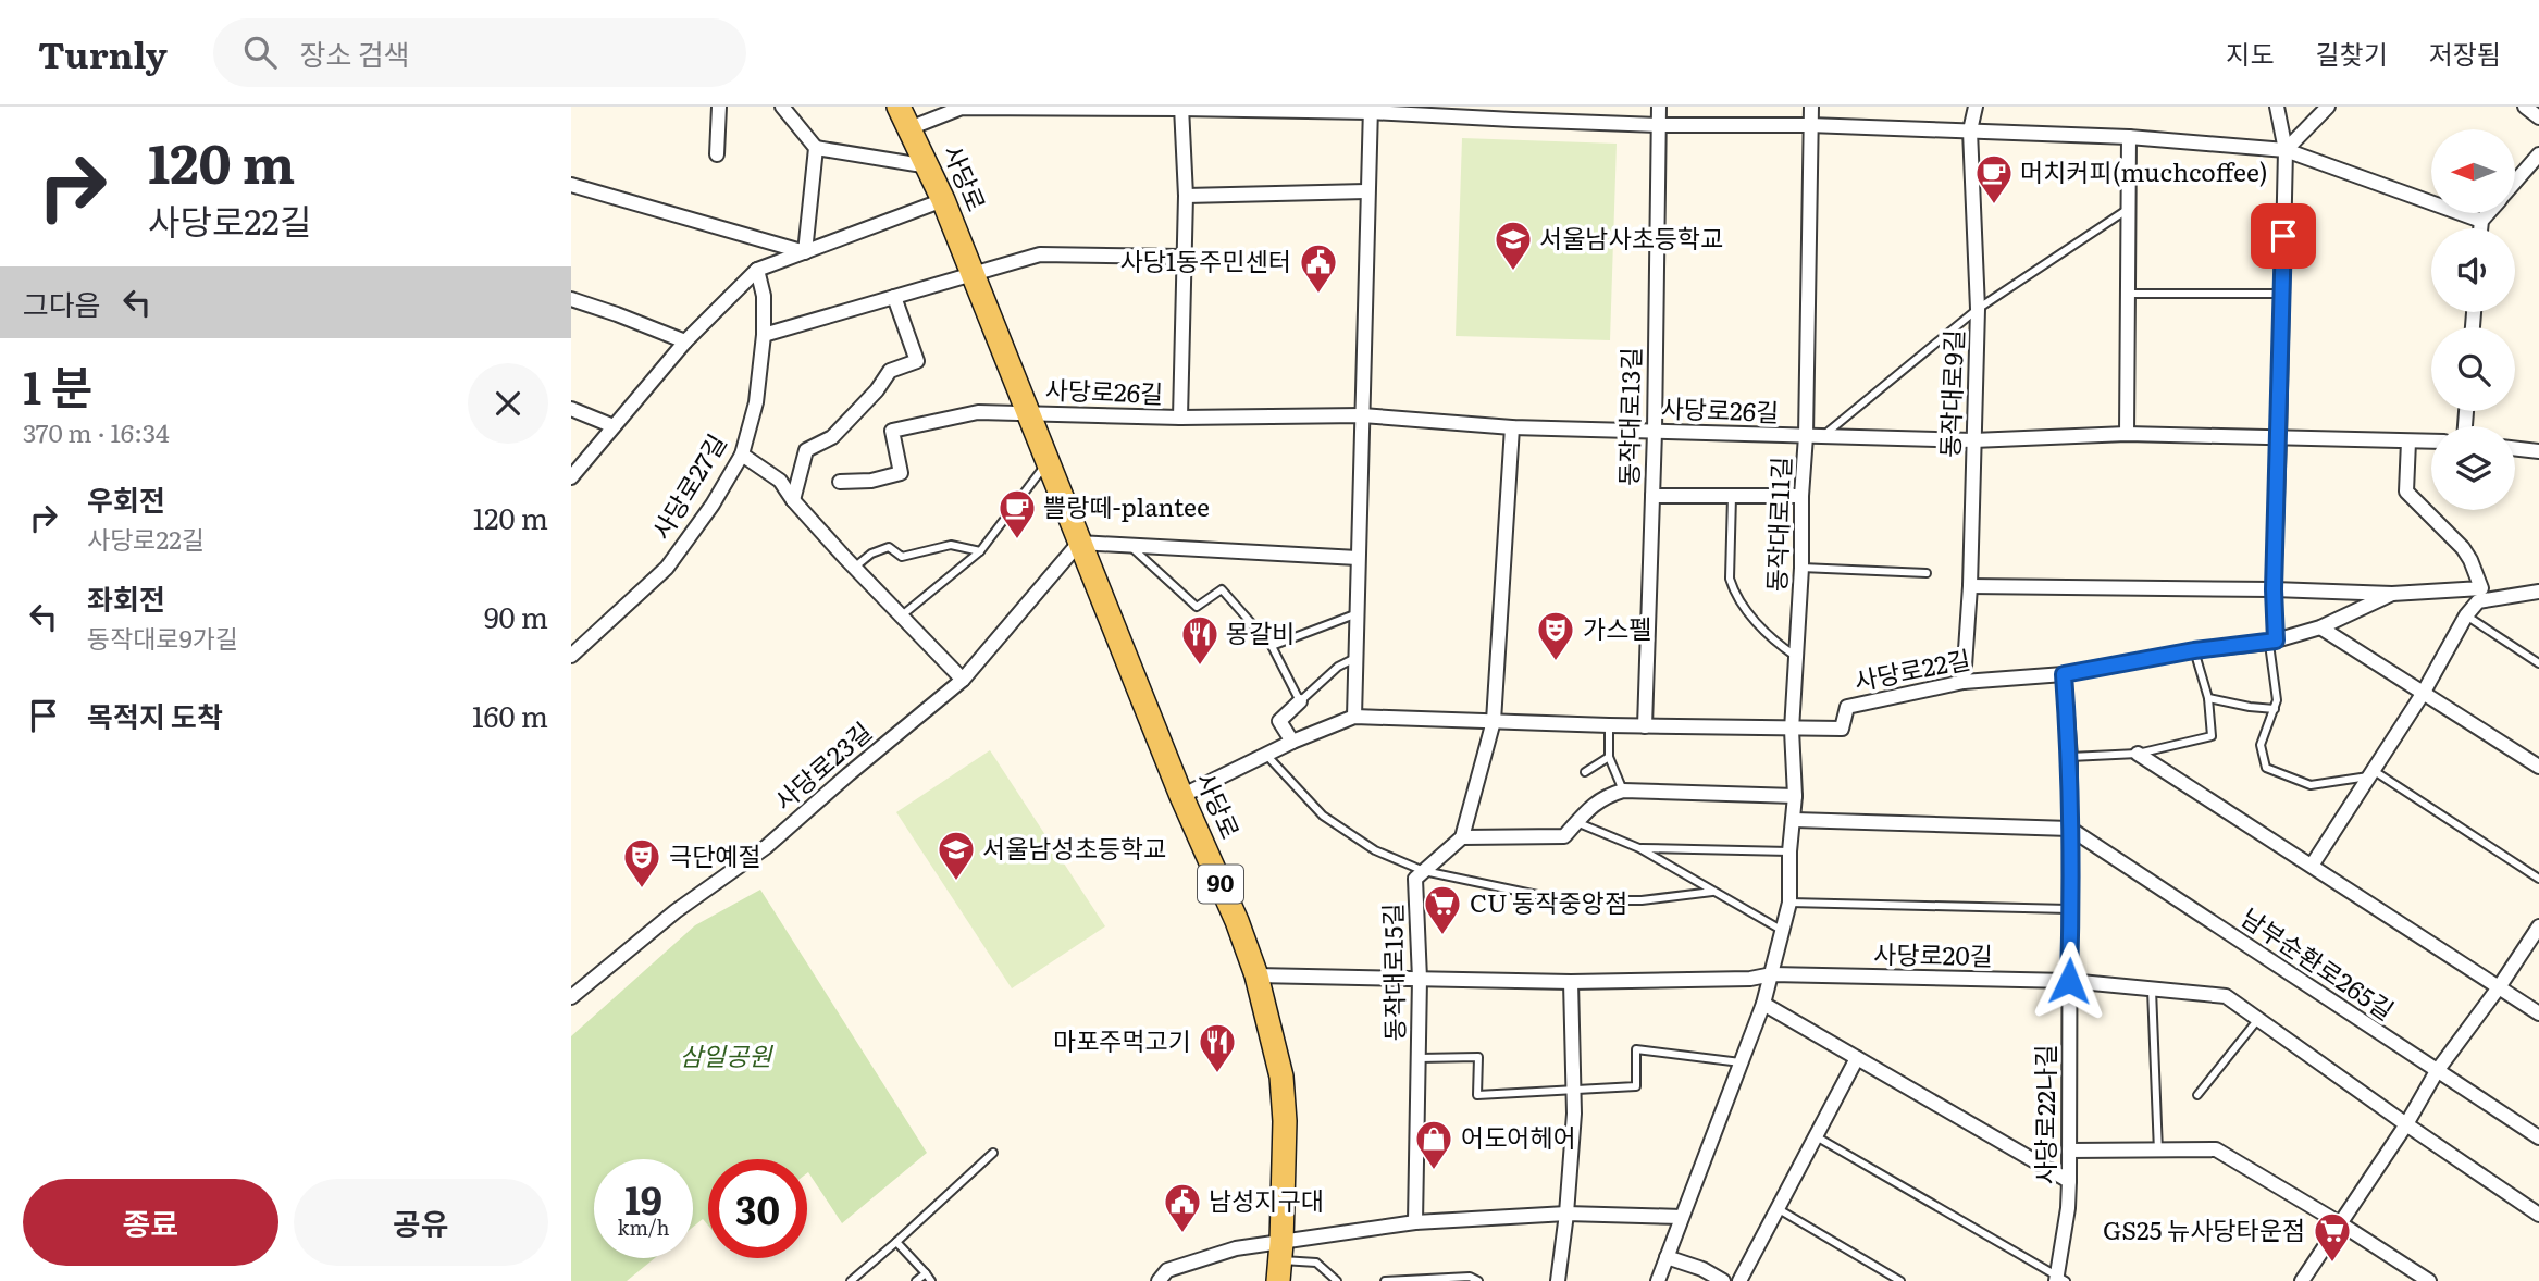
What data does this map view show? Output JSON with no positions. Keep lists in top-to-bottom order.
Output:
{
  "streets": {
    "main road": ["사당로", "90"],
    "street": [
      "사당로26길",
      "동작대로9길",
      "동작대로13길",
      "사당로27길",
      "동작대로11길",
      "사당로22길",
      "사당로23길",
      "사당로20길",
      "남부순환로265길",
      "동작대로15길",
      "사당로22나길"
    ]
  },
  "crossings": [
    ["사당로", "사당로26길"],
    ["사당로", "사당로22길"],
    ["사당로", "사당로23길"],
    ["사당로", "사당로20길"],
    ["사당로26길", "동작대로9길"],
    ["사당로26길", "동작대로13길"],
    ["사당로26길", "동작대로11길"],
    ["동작대로9길", "사당로22길"],
    ["동작대로13길", "사당로22길"],
    ["동작대로11길", "사당로22길"],
    ["동작대로11길", "사당로20길"],
    ["사당로22길", "사당로22나길"],
    ["사당로20길", "동작대로15길"],
    ["사당로20길", "사당로22나길"],
    ["남부순환로265길", "사당로22나길"]
  ],
  "parks": ["삼일공원"],
  "places": {
    "cafe": ["머치커피(muchcoffee)", "쁠랑떼-plantee"],
    "school or university": ["서울남사초등학교", "서울남성초등학교"],
    "public building": ["사당1동주민센터", "남성지구대"],
    "theatre": ["가스펠", "극단예절"],
    "restaurant": ["몽갈비", "마포주먹고기"],
    "supermarket": ["CU 동작중앙점", "GS25 뉴사당타운점"],
    "shop": ["어도어헤어"]
  },
  "north": "left",
  "page": {
    "header": "Turnly",
    "search": "장소 검색",
    "nav": ["지도", "길찾기", "저장됨"],
    "turn": ["120 m", "사당로22길"],
    "then": "그다음",
    "heading": ["1 분", "370 m · 16:34"],
    "list": [
      {
        "name": "우회전",
        "note": "사당로22길",
        "value": "120 m"
      },
      {
        "name": "좌회전",
        "note": "동작대로9가길",
        "value": "90 m"
      },
      {
        "name": "목적지 도착",
        "value": "160 m"
      }
    ],
    "speed": "19 km/h",
    "limit": "30",
    "buttons": ["종료", "공유"]
  }
}
